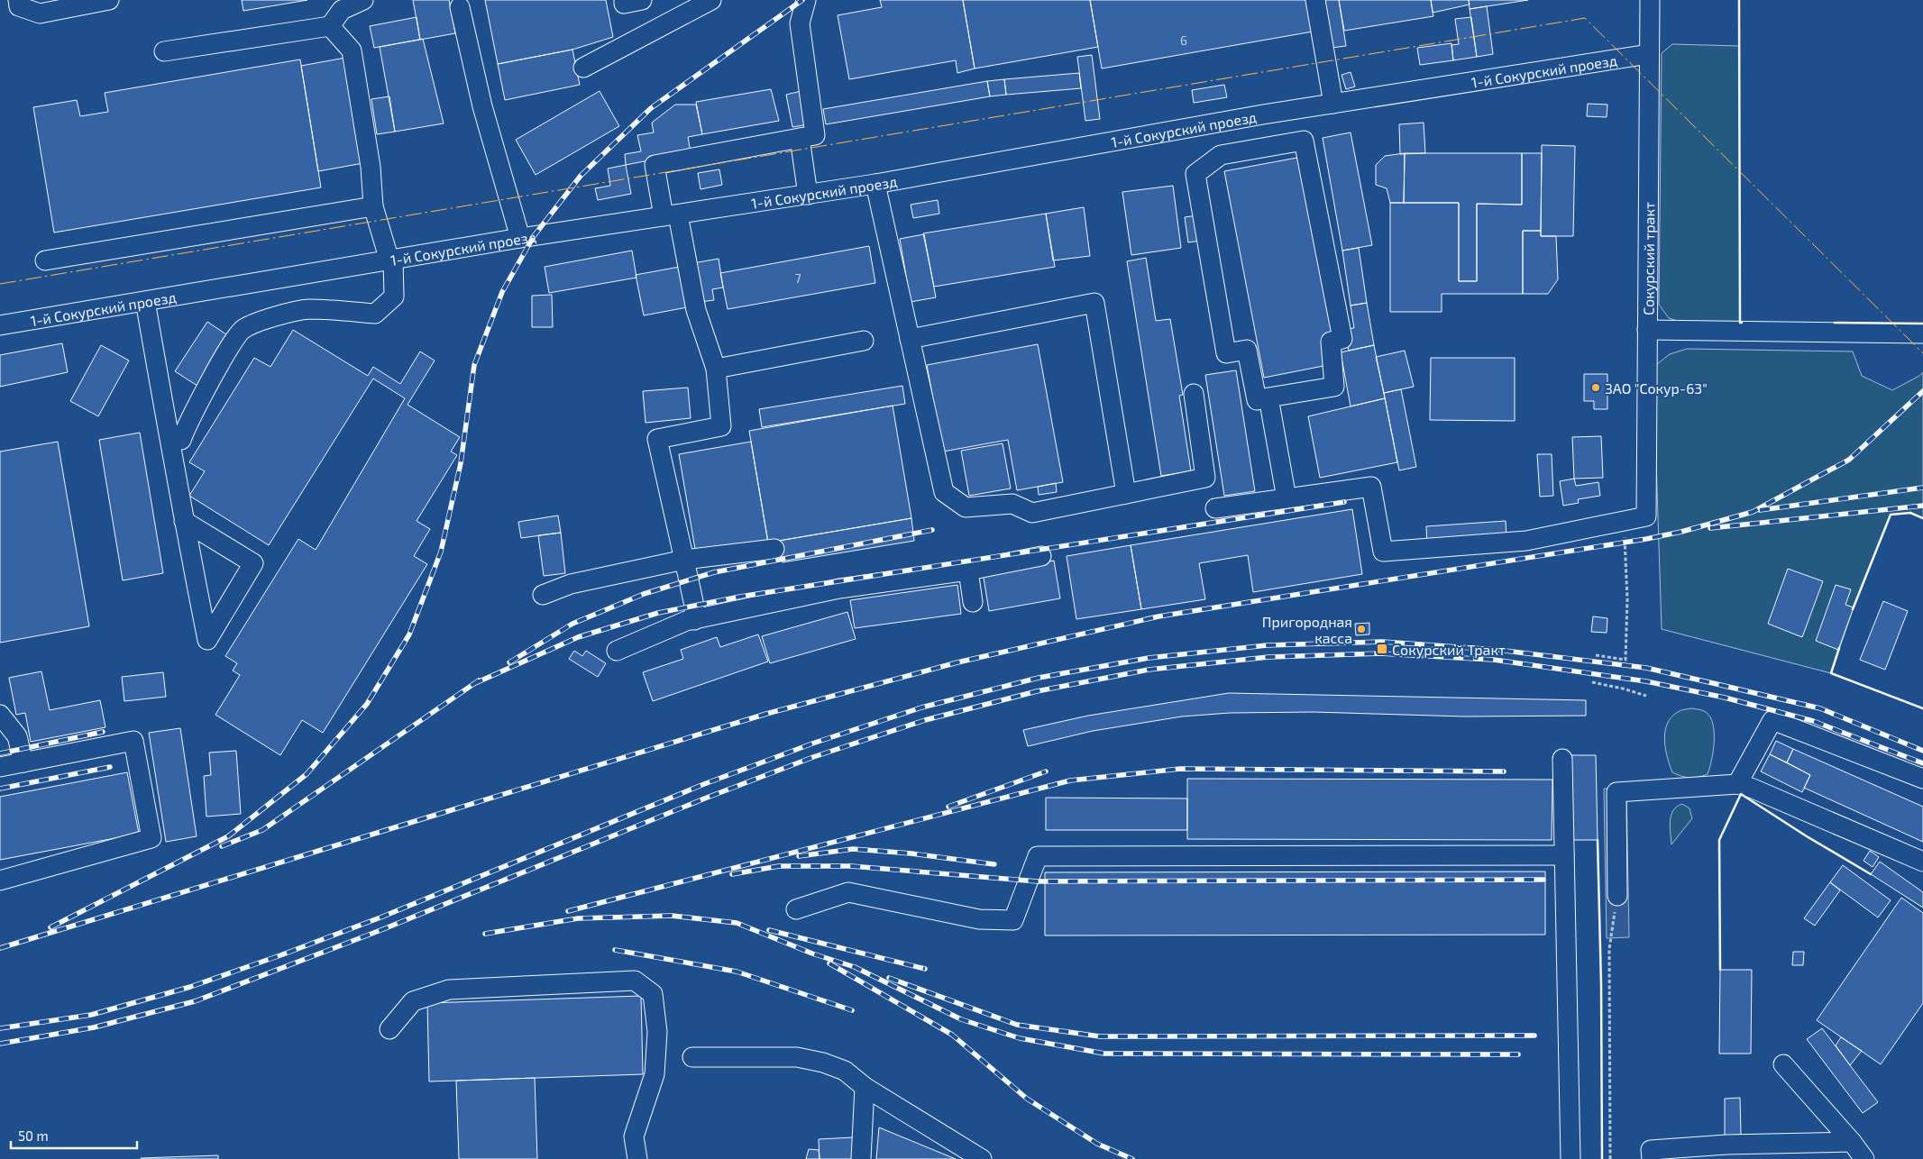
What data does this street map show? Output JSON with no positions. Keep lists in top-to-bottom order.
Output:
{
  "streets": {
    "street": ["1-й Сокурский проезд", "Сокурский тракт"]
  },
  "crossings": [
    ["1-й Сокурский проезд", "Сокурский тракт"]
  ],
  "places": {
    "other": ["ЗАО \"Сокур-63\"", "Пригородная касса"],
    "transit": ["Сокурский Тракт"]
  },
  "house_numbers": ["6", "7"],
  "scale_bar": "50 m"
}
